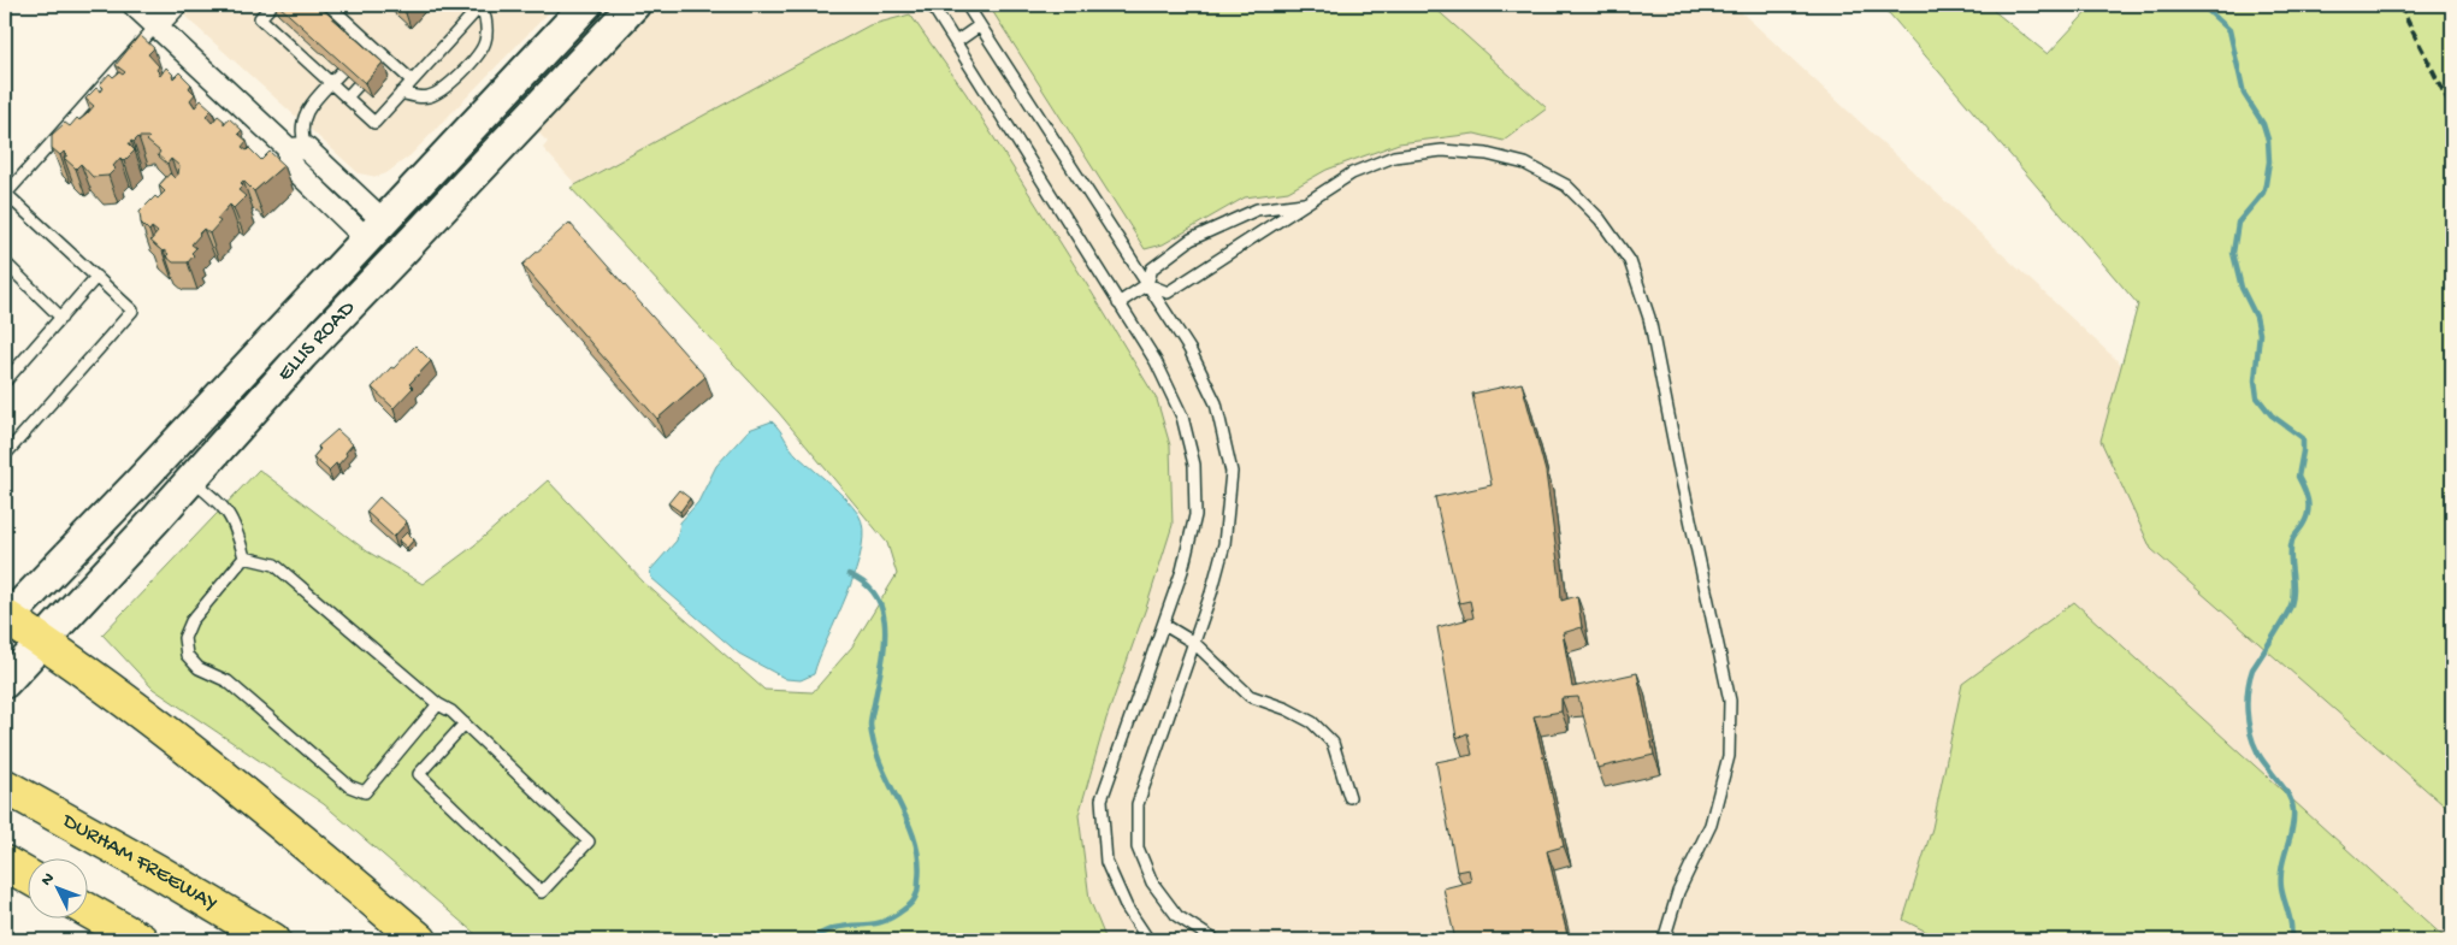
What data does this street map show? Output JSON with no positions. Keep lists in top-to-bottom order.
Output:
{
  "streets": {
    "highway": ["DURHAM FREEWAY"],
    "main road": ["ELLIS ROAD"]
  },
  "north": "top left"
}
